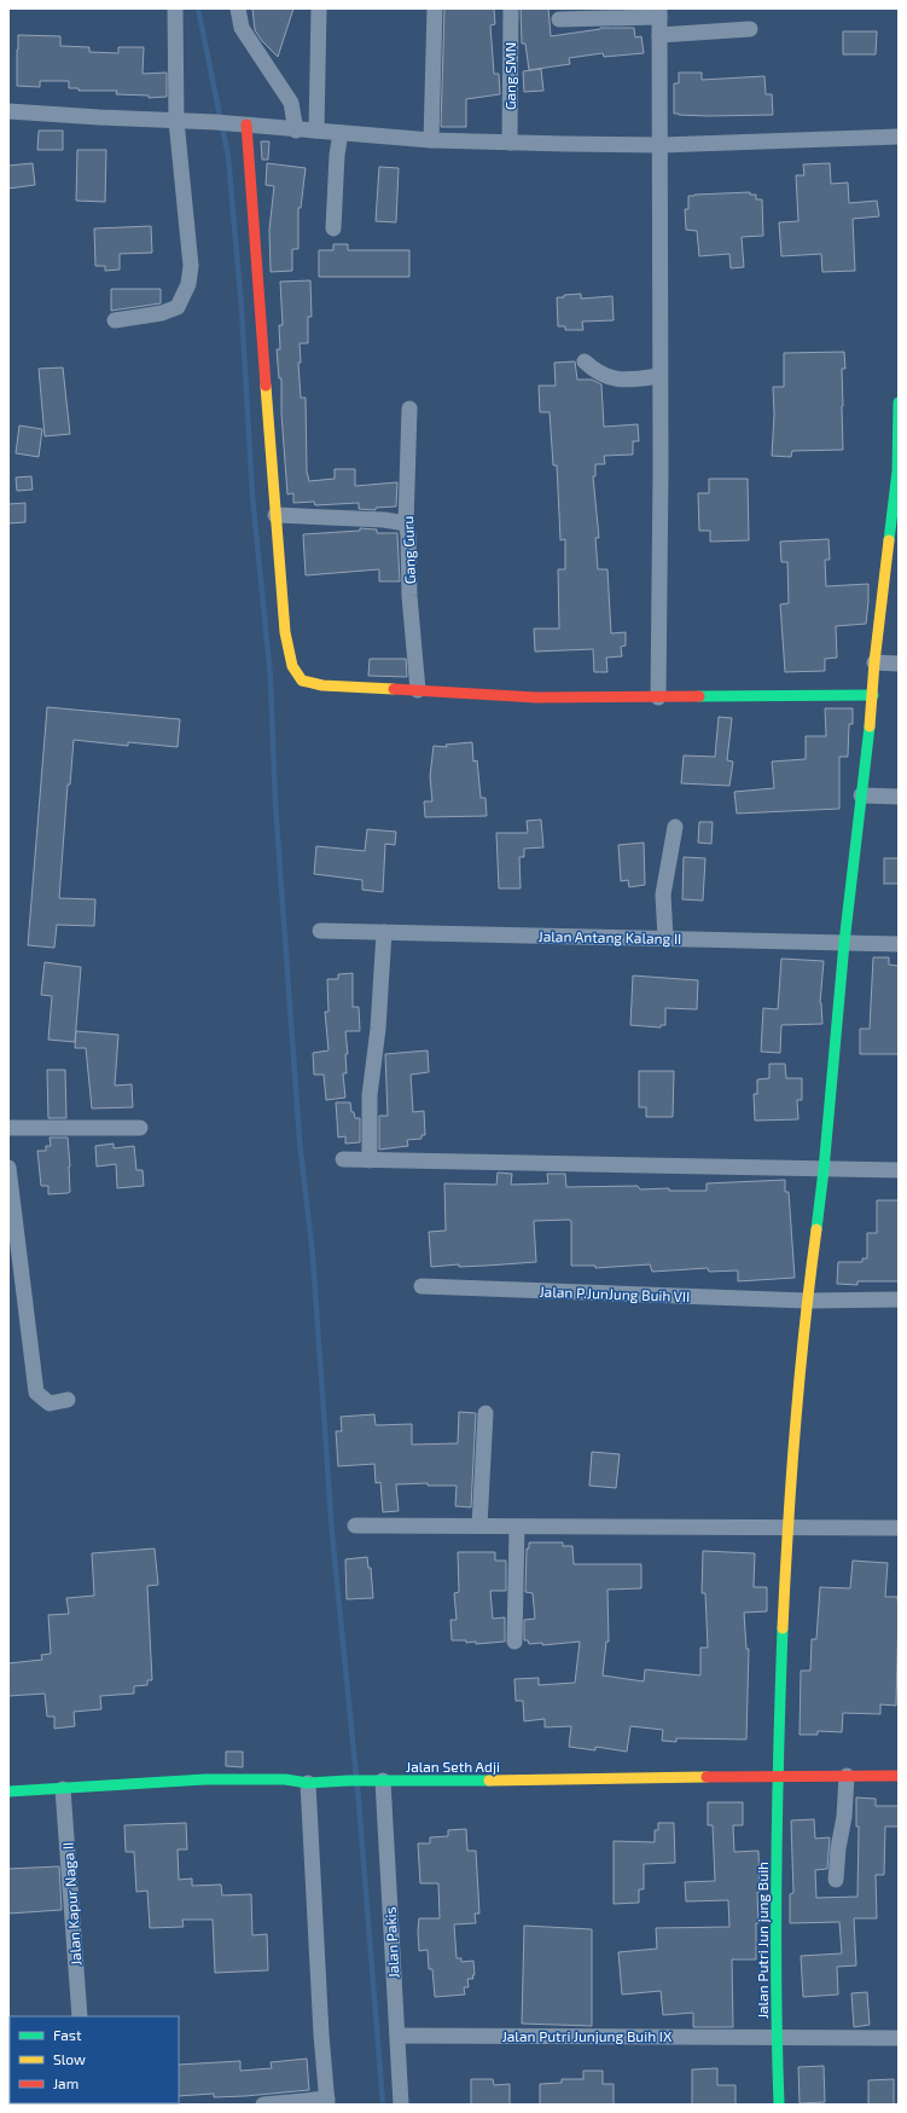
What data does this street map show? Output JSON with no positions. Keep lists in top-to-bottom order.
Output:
{
  "streets": {
    "street": [
      "Gang SMN",
      "Gang Guru",
      "Jalan Antang Kalang II",
      "Jalan P.JunJung Buih VII",
      "Jalan Seth Adji",
      "Jalan Kapur Naga II",
      "Jalan Putri Jun jung Buih",
      "Jalan Pakis",
      "Jalan Putri Junjung Buih IX"
    ]
  },
  "crossings": [
    ["Jalan Antang Kalang II", "Jalan Putri Jun jung Buih"],
    ["Jalan P.JunJung Buih VII", "Jalan Putri Jun jung Buih"],
    ["Jalan Seth Adji", "Jalan Kapur Naga II"],
    ["Jalan Seth Adji", "Jalan Putri Jun jung Buih"],
    ["Jalan Seth Adji", "Jalan Pakis"],
    ["Jalan Putri Jun jung Buih", "Jalan Putri Junjung Buih IX"],
    ["Jalan Pakis", "Jalan Putri Junjung Buih IX"]
  ],
  "legend": ["Fast", "Slow", "Jam"]
}
